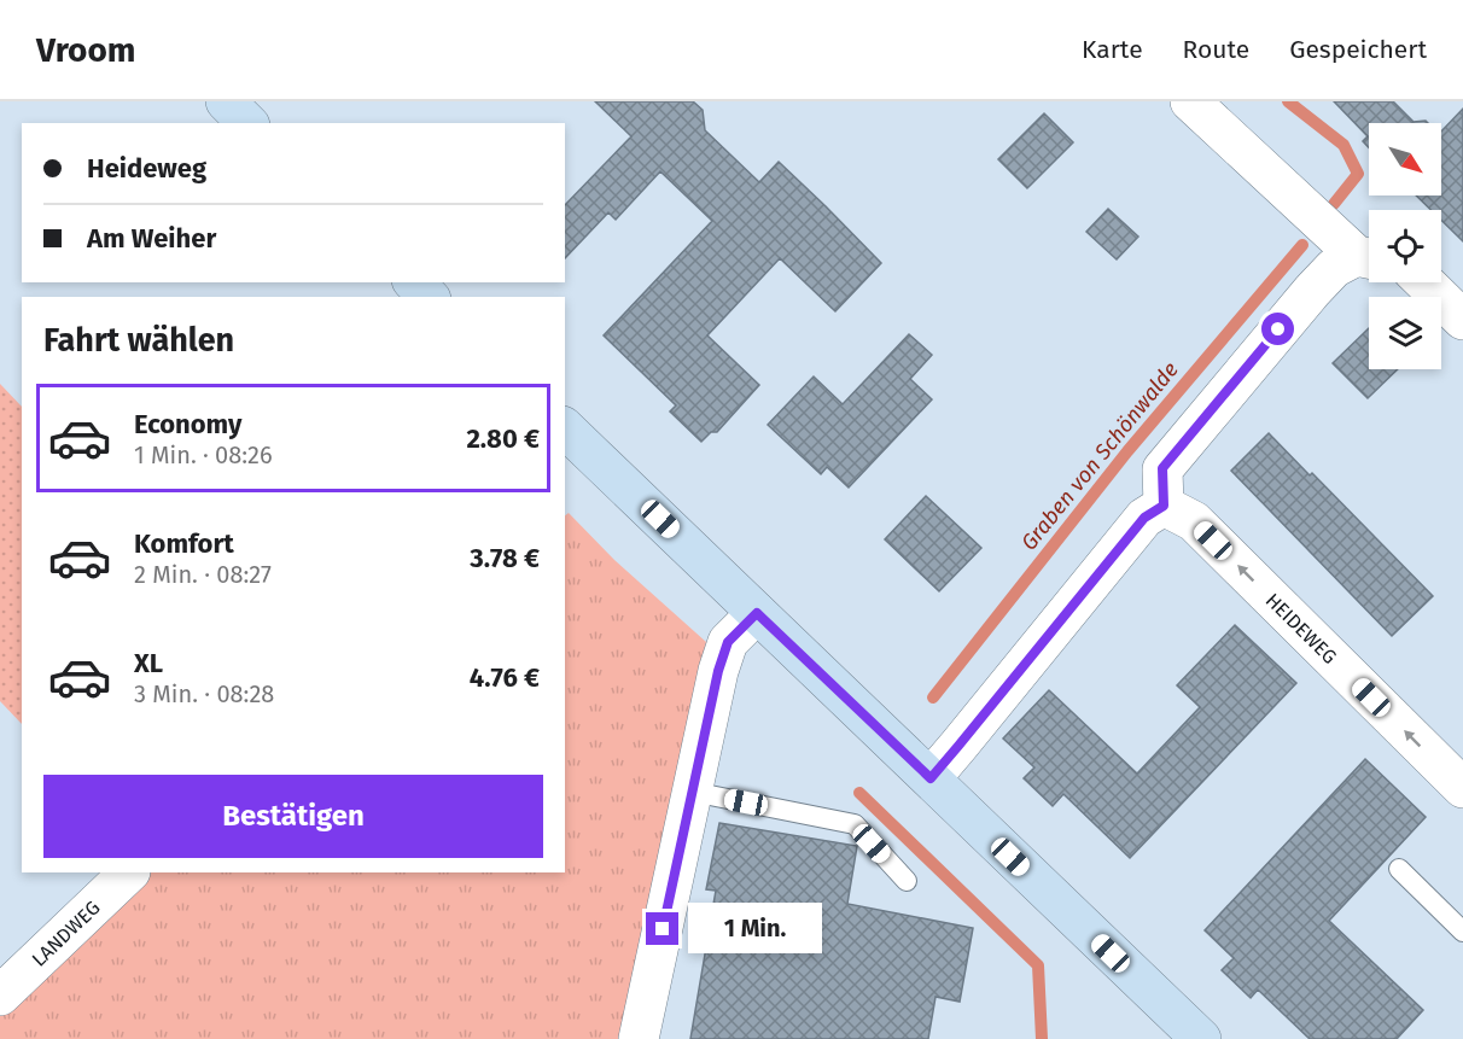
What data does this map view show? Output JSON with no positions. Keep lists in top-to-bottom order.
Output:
{
  "streets": {
    "street": ["HEIDEWEG", "LANDWEG"]
  },
  "one_way": ["HEIDEWEG"],
  "water": ["Graben von Schönwalde"],
  "north": "bottom right",
  "page": {
    "header": "Vroom",
    "nav": ["Karte", "Route", "Gespeichert"],
    "banner": ["Heideweg", "Am Weiher"],
    "heading": "Fahrt wählen",
    "list": [
      {
        "name": "Economy",
        "note": "1 Min. · 08:26",
        "value": "2.80 €"
      },
      {
        "name": "Komfort",
        "note": "2 Min. · 08:27",
        "value": "3.78 €"
      },
      {
        "name": "XL",
        "note": "3 Min. · 08:28",
        "value": "4.76 €"
      }
    ],
    "buttons": "Bestätigen",
    "bubble": "1 Min."
  }
}
